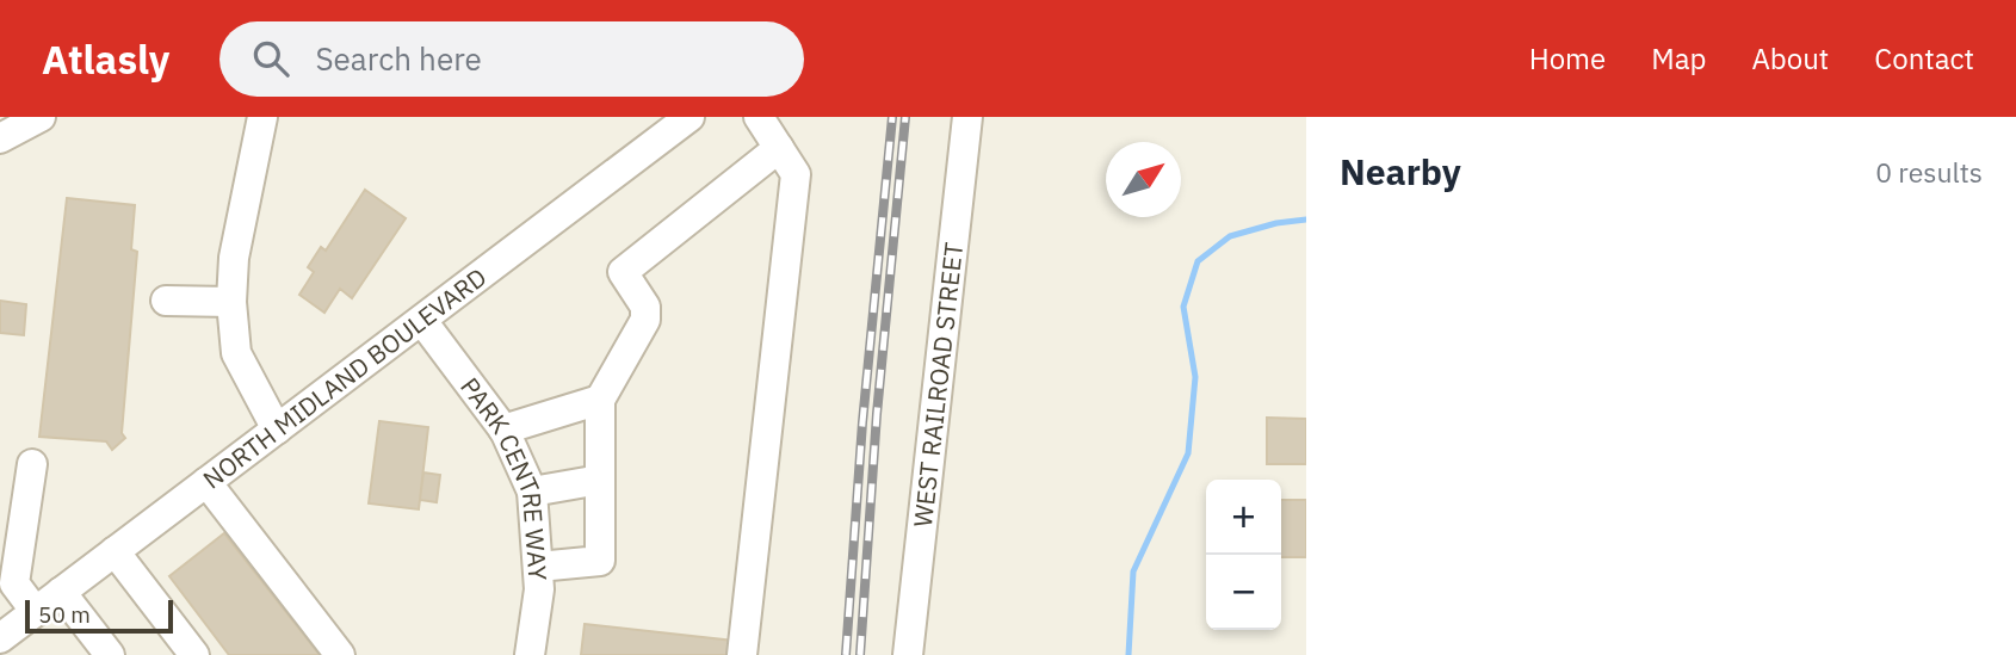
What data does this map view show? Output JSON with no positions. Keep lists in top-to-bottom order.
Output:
{
  "streets": {
    "street": ["NORTH MIDLAND BOULEVARD", "WEST RAILROAD STREET", "PARK CENTRE WAY"]
  },
  "crossings": [
    ["NORTH MIDLAND BOULEVARD", "PARK CENTRE WAY"]
  ],
  "scale_bar": "50 m",
  "north": "top right",
  "page": {
    "header": "Atlasly",
    "search": "Search here",
    "nav": [
      "Home",
      "Map",
      "About",
      "Contact"
    ],
    "heading": ["Nearby", "0 results"],
    "map_buttons": ["+", "−"],
    "scale": "50 m"
  }
}
